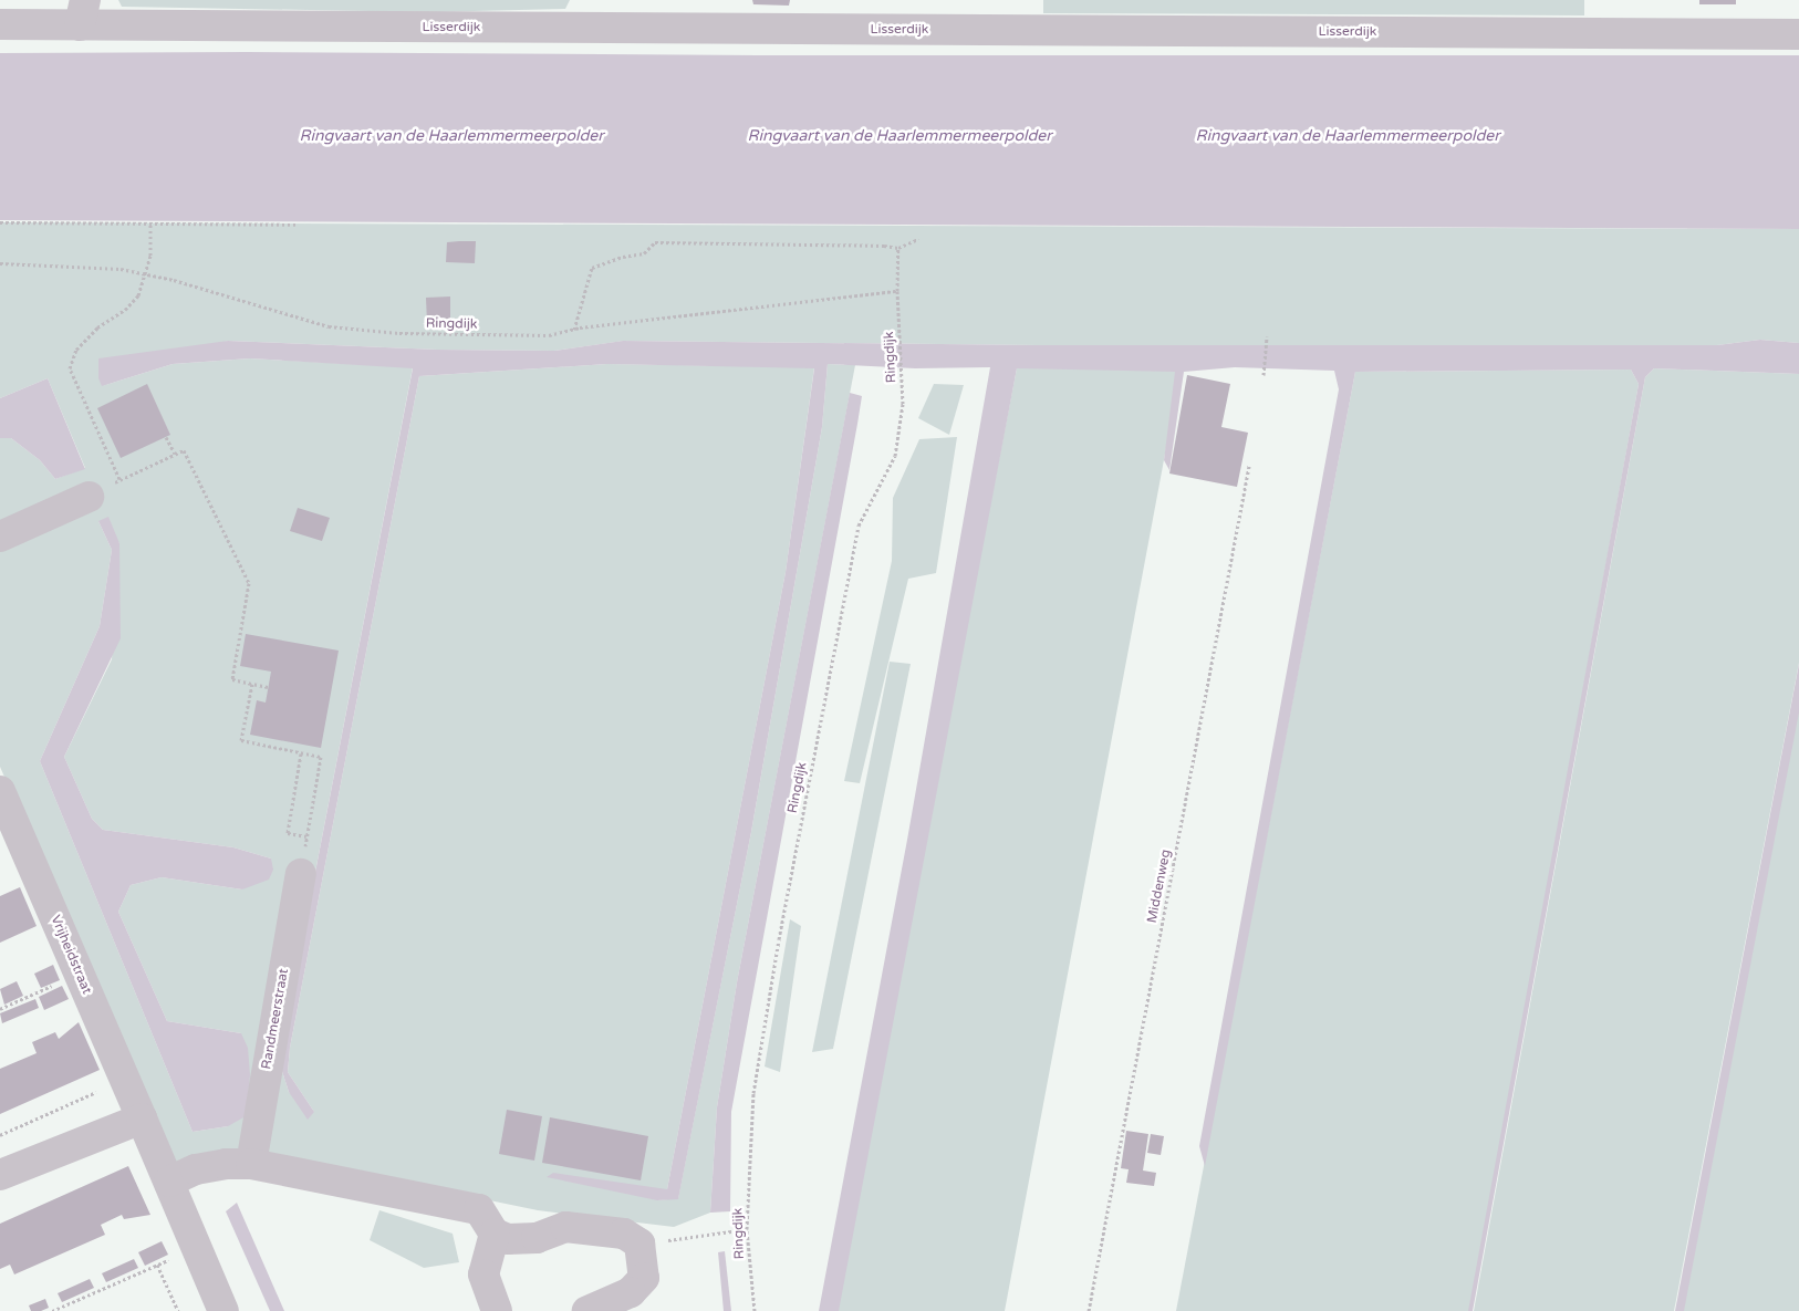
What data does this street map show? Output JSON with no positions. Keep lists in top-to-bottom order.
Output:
{
  "streets": {
    "street": ["Lisserdijk", "Vrijheidstraat", "Randmeerstraat"],
    "path": ["Ringdijk", "Middenweg"]
  },
  "water": ["Ringvaart van de Haarlemmermeerpolder"]
}
